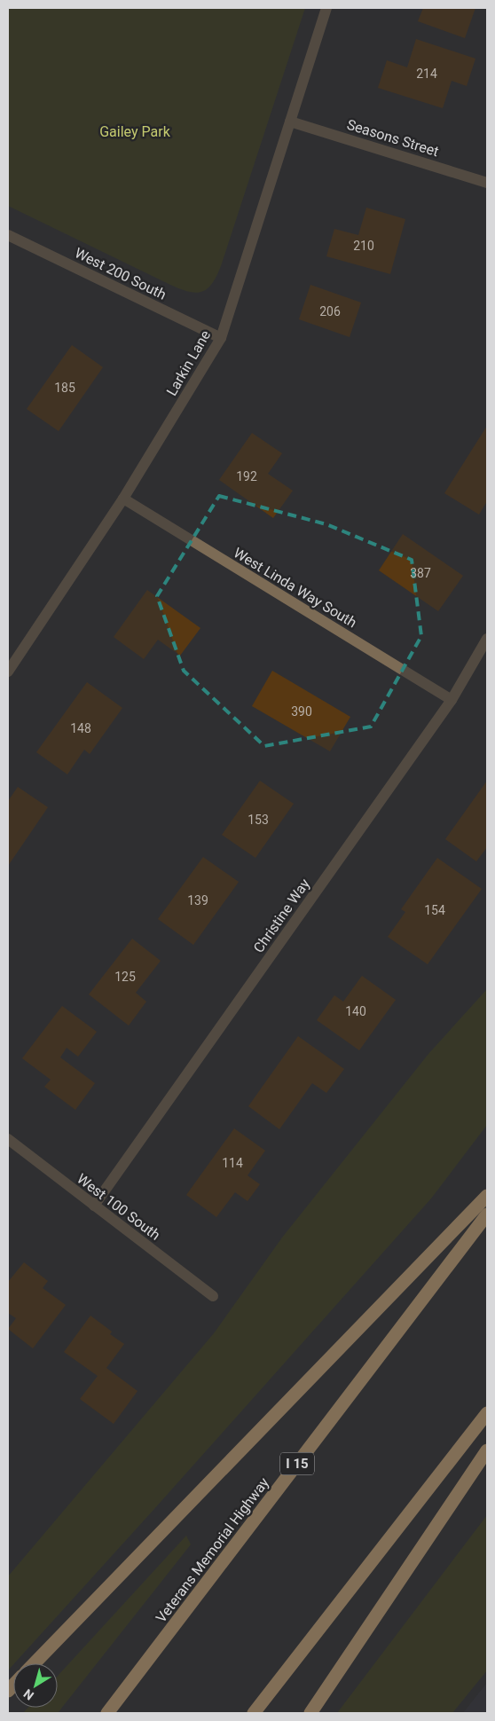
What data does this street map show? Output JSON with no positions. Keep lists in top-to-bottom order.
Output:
{
  "streets": {
    "highway": ["I 15", "Veterans Memorial Highway"],
    "street": [
      "Seasons Street",
      "West 200 South",
      "Larkin Lane",
      "West Linda Way South",
      "Christine Way",
      "West 100 South"
    ]
  },
  "crossings": [
    ["Seasons Street", "Larkin Lane"],
    ["West 200 South", "Larkin Lane"],
    ["Larkin Lane", "West Linda Way South"],
    ["West Linda Way South", "Christine Way"],
    ["Christine Way", "West 100 South"]
  ],
  "parks": ["Gailey Park"],
  "house_numbers": [
    "214",
    "210",
    "206",
    "185",
    "192",
    "387",
    "390",
    "148",
    "153",
    "139",
    "154",
    "125",
    "140",
    "114"
  ],
  "north": "bottom left"
}
